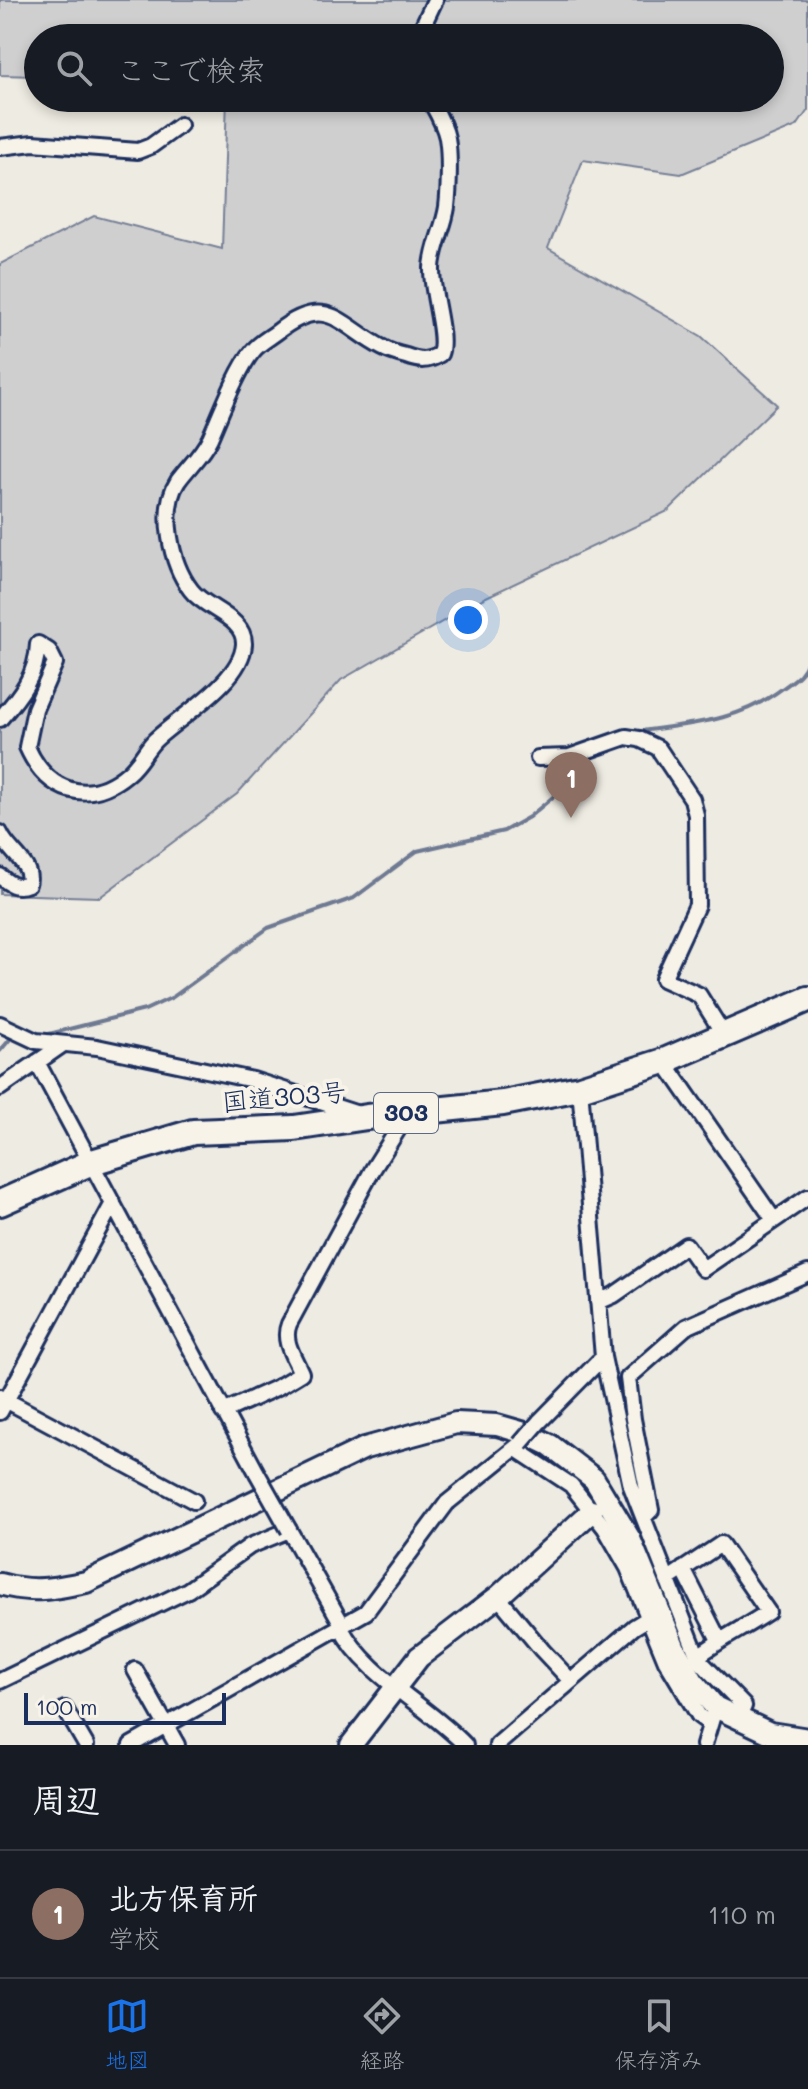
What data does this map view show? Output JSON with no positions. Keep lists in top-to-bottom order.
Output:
{
  "streets": {
    "highway": ["国道303号", "303"]
  },
  "scale_bar": "100 m",
  "page": {
    "search": "ここで検索",
    "pins": "1",
    "scale": "100 m",
    "heading": "周辺",
    "list": [
      {
        "mark": "1",
        "name": "北方保育所",
        "note": "学校",
        "value": "110 m"
      }
    ],
    "nav": ["地図", "経路", "保存済み"]
  }
}
